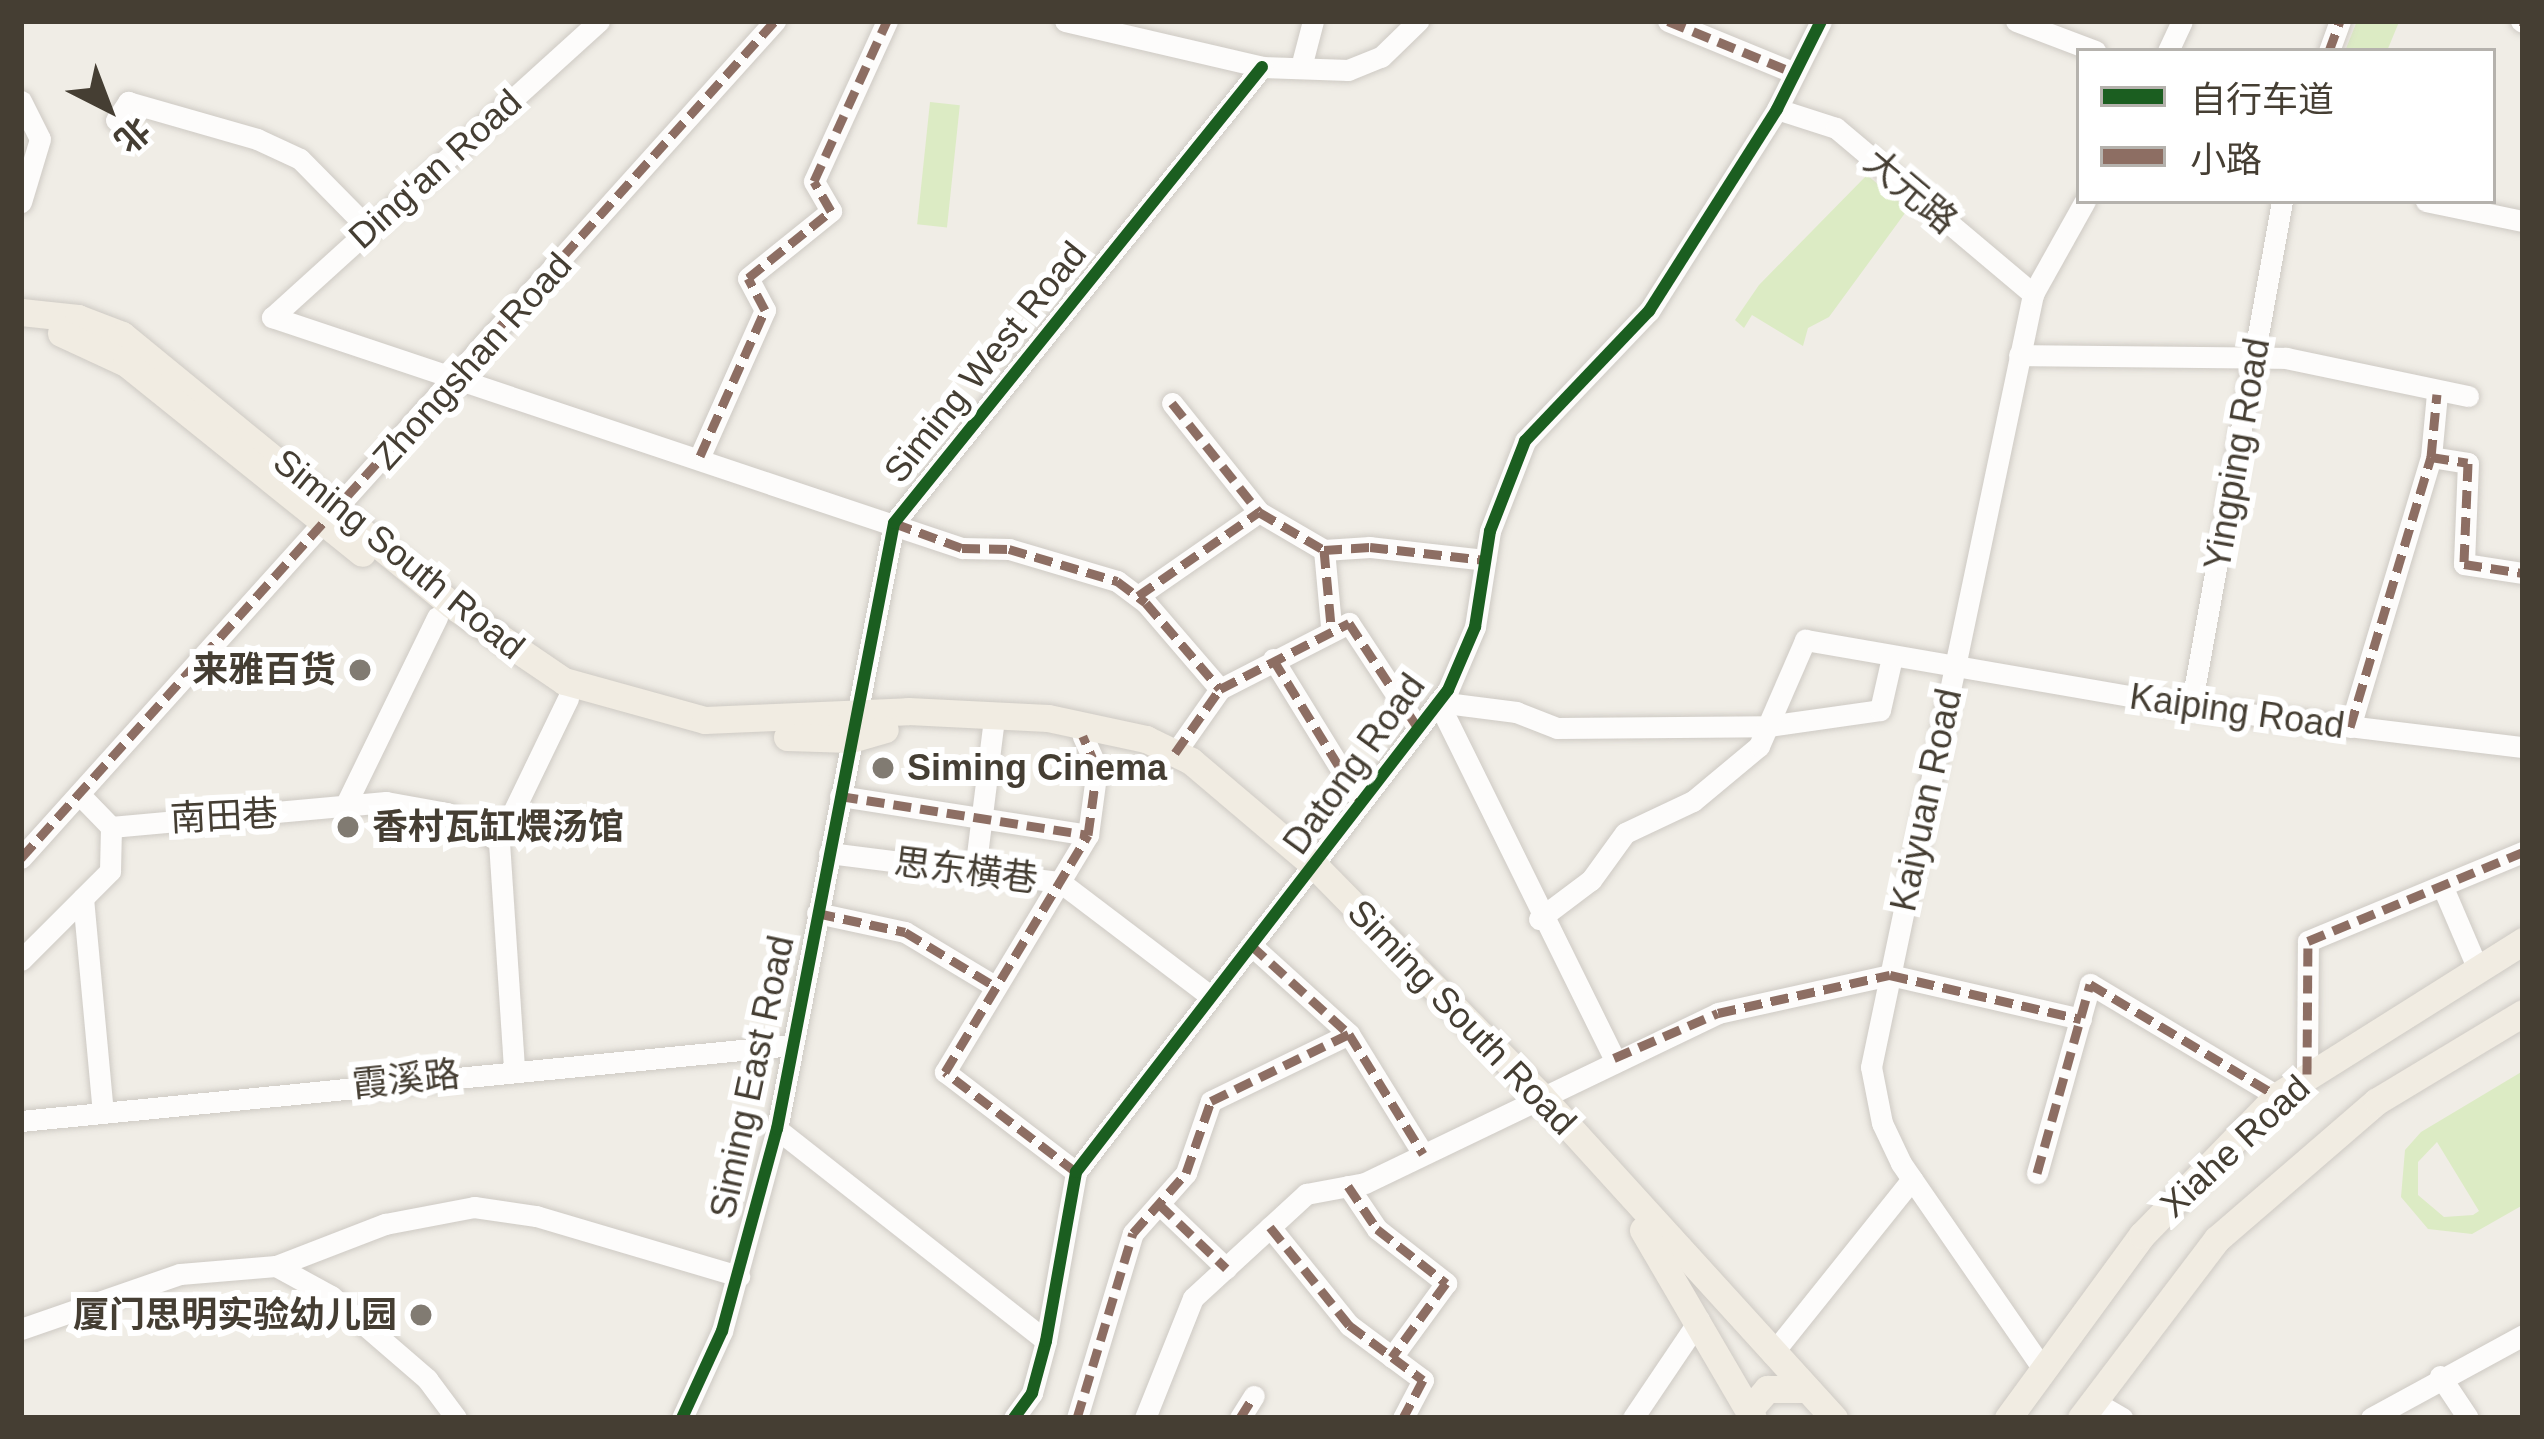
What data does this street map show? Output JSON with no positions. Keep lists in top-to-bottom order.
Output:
{
  "streets": {
    "main road": ["Siming South Road", "Xiahe Road"],
    "street": [
      "Ding'an Road",
      "大元路",
      "Zhongshan Road",
      "Siming West Road",
      "Yingping Road",
      "Kaiping Road",
      "Datong Road",
      "Kaiyuan Road",
      "南田巷",
      "思东横巷",
      "Siming East Road",
      "霞溪路"
    ]
  },
  "crossings": [
    ["Ding'an Road", "Zhongshan Road"],
    ["大元路", "Datong Road"],
    ["大元路", "Kaiyuan Road"],
    ["Zhongshan Road", "Siming South Road"],
    ["Siming West Road", "Siming South Road"],
    ["Siming West Road", "Siming East Road"],
    ["Yingping Road", "Kaiping Road"],
    ["Siming South Road", "Datong Road"],
    ["Siming South Road", "Siming East Road"],
    ["Kaiping Road", "Kaiyuan Road"],
    ["Datong Road", "思东横巷"],
    ["Kaiyuan Road", "Xiahe Road"],
    ["思东横巷", "Siming East Road"],
    ["Siming East Road", "霞溪路"]
  ],
  "places": [
    "来雅百货",
    "Siming Cinema",
    "香村瓦缸煨汤馆",
    "厦门思明实验幼儿园"
  ],
  "legend": ["自行车道", "小路"],
  "north": "bottom right"
}
